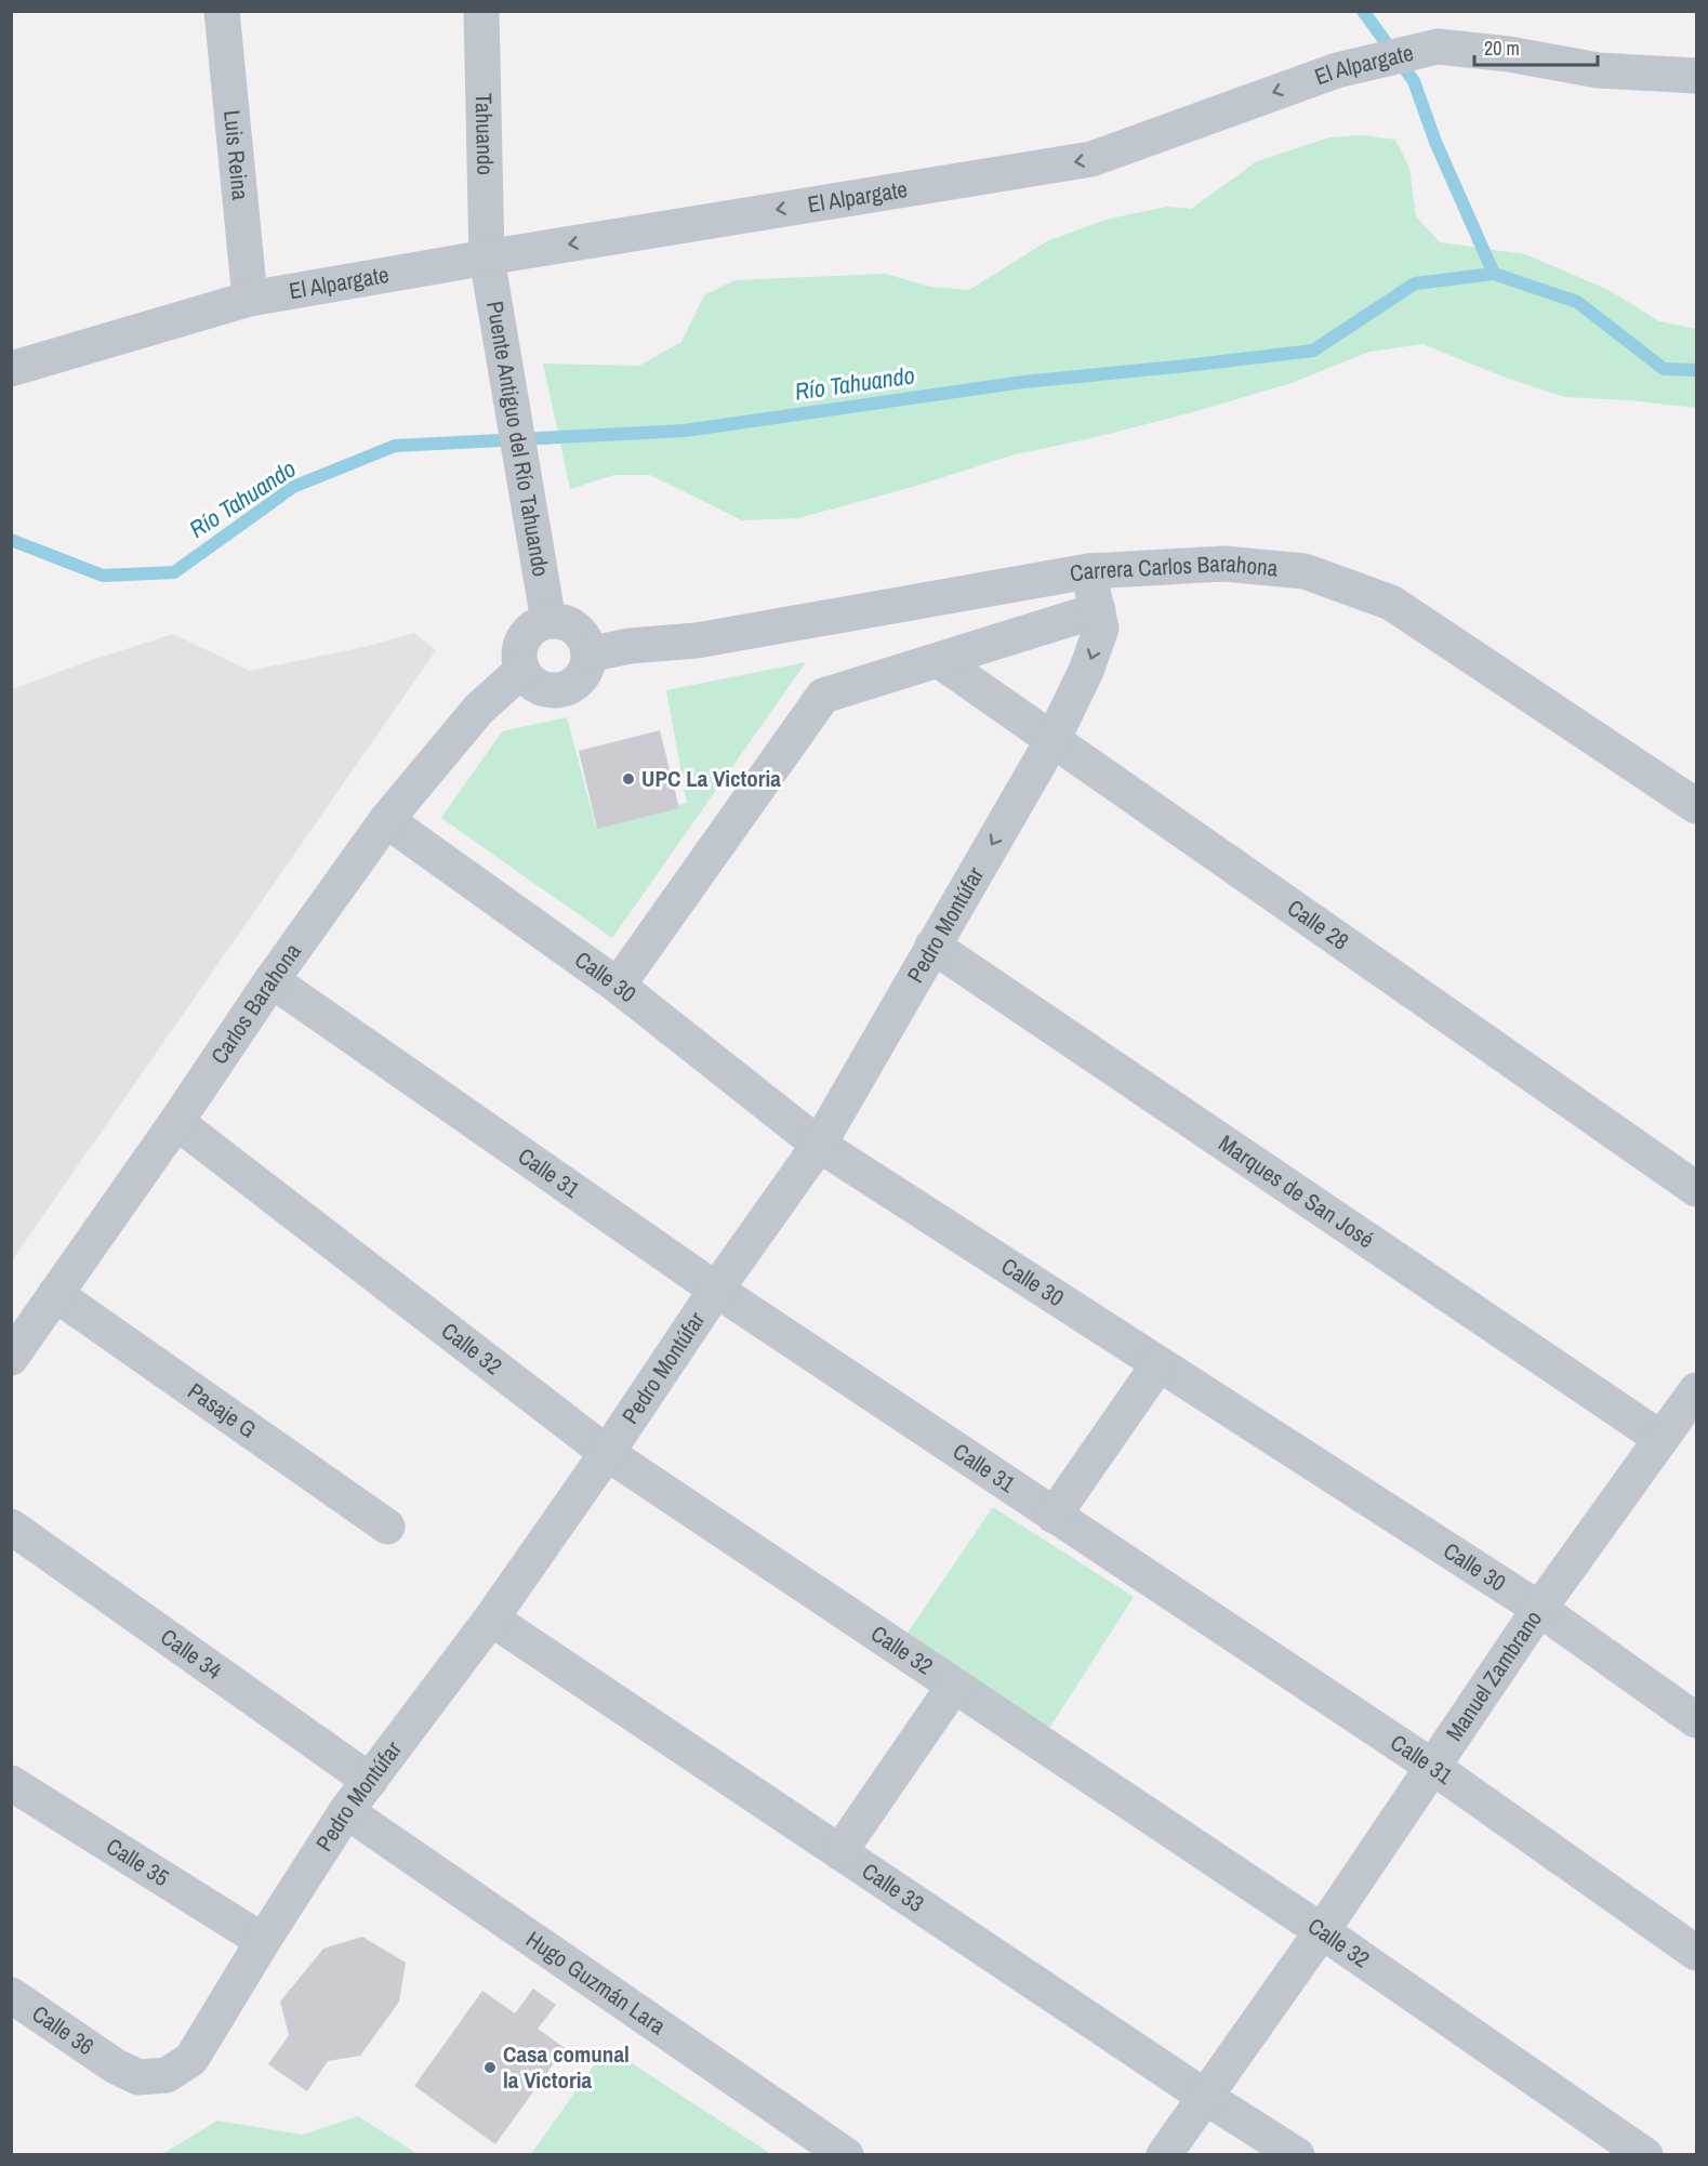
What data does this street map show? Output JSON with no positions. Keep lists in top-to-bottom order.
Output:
{
  "streets": {
    "street": [
      "El Alpargate",
      "Tahuando",
      "Luis Reina",
      "Puente Antiguo del Río Tahuando",
      "Carrera Carlos Barahona",
      "Pedro Montúfar",
      "Calle 28",
      "Calle 30",
      "Carlos Barahona",
      "Calle 31",
      "Marques de San José",
      "Calle 32",
      "Pasaje G",
      "Calle 34",
      "Manuel Zambrano",
      "Calle 35",
      "Calle 33",
      "Hugo Guzmán Lara",
      "Calle 36"
    ]
  },
  "crossings": [
    ["El Alpargate", "Tahuando"],
    ["El Alpargate", "Luis Reina"],
    ["El Alpargate", "Puente Antiguo del Río Tahuando"],
    ["Tahuando", "Puente Antiguo del Río Tahuando"],
    ["Puente Antiguo del Río Tahuando", "Carrera Carlos Barahona"],
    ["Puente Antiguo del Río Tahuando", "Carlos Barahona"],
    ["Carrera Carlos Barahona", "Pedro Montúfar"],
    ["Carrera Carlos Barahona", "Carlos Barahona"],
    ["Pedro Montúfar", "Calle 28"],
    ["Pedro Montúfar", "Calle 30"],
    ["Pedro Montúfar", "Calle 31"],
    ["Pedro Montúfar", "Marques de San José"],
    ["Pedro Montúfar", "Calle 32"],
    ["Pedro Montúfar", "Calle 34"],
    ["Pedro Montúfar", "Calle 35"],
    ["Pedro Montúfar", "Calle 33"],
    ["Pedro Montúfar", "Hugo Guzmán Lara"],
    ["Pedro Montúfar", "Calle 36"],
    ["Calle 30", "Carlos Barahona"],
    ["Calle 30", "Manuel Zambrano"],
    ["Carlos Barahona", "Calle 31"],
    ["Carlos Barahona", "Calle 32"],
    ["Carlos Barahona", "Pasaje G"],
    ["Calle 31", "Manuel Zambrano"],
    ["Marques de San José", "Manuel Zambrano"],
    ["Calle 32", "Manuel Zambrano"],
    ["Manuel Zambrano", "Calle 33"]
  ],
  "one_way": ["El Alpargate"],
  "water": ["Río Tahuando"],
  "places": ["UPC La Victoria", "Casa comunal la Victoria"],
  "scale_bar": "20 m"
}
